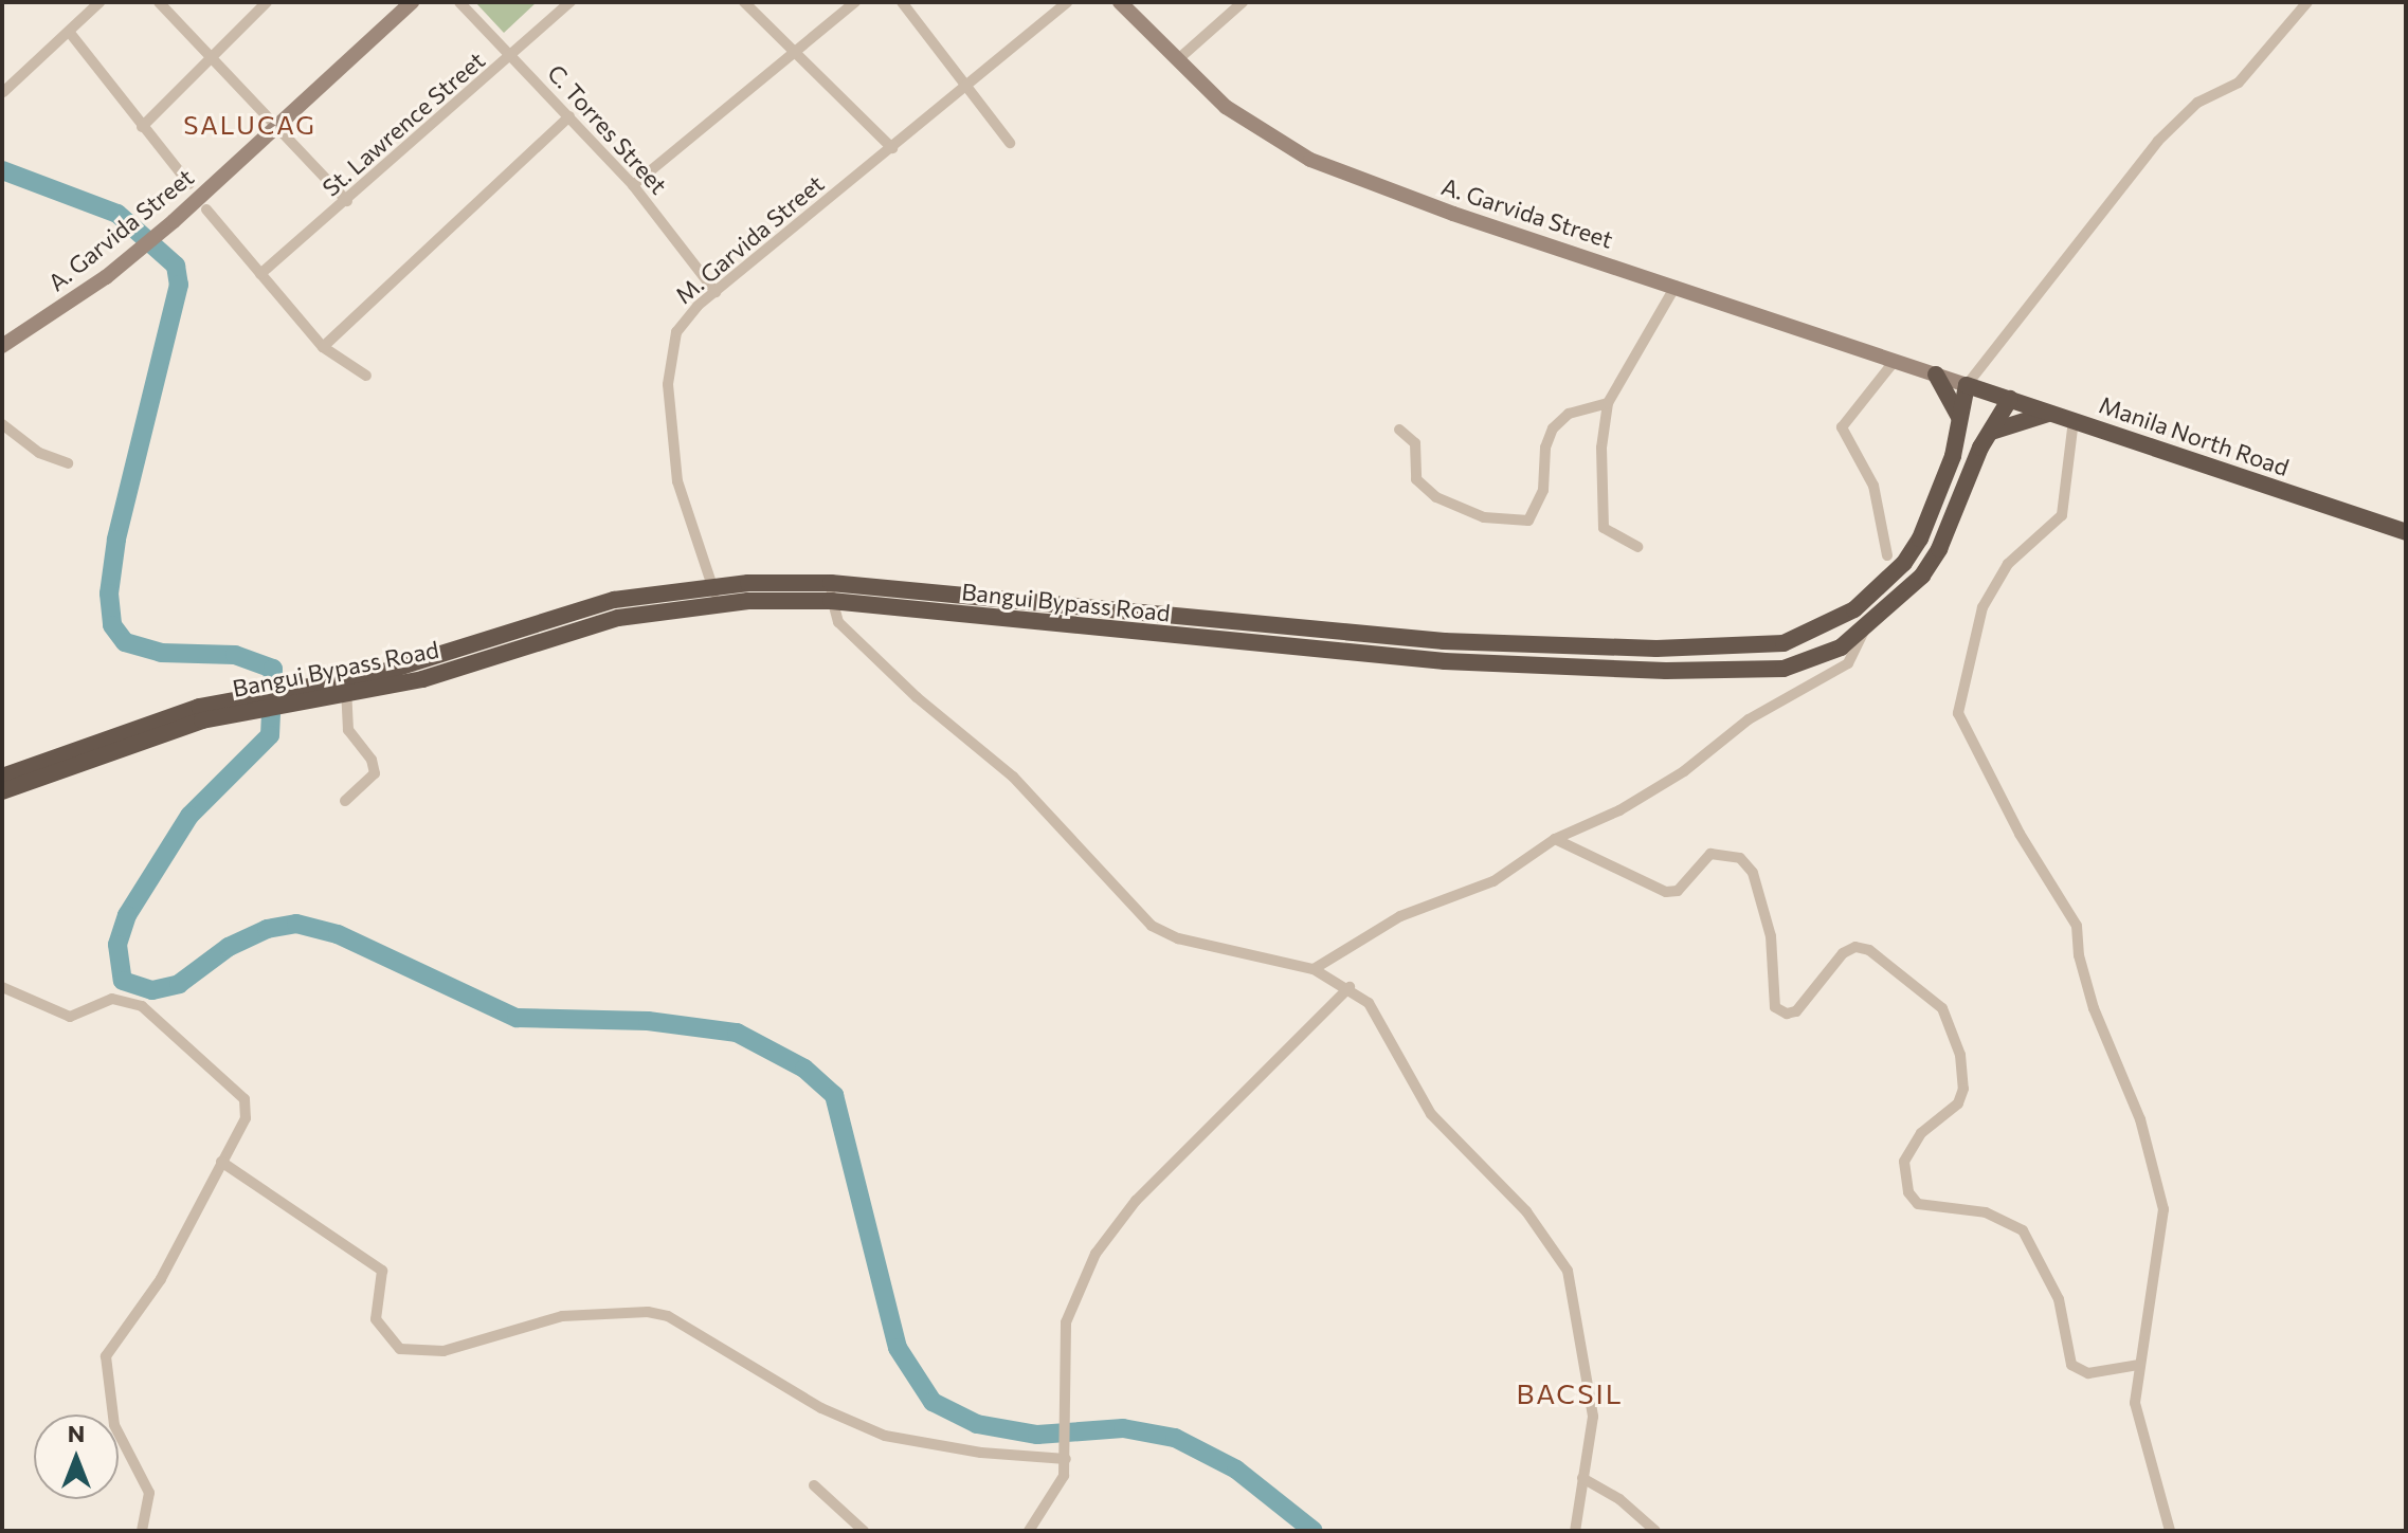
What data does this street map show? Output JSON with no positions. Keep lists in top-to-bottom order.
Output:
{
  "streets": {
    "highway": ["Manila North Road", "Bangui Bypass Road"],
    "main road": ["A. Garvida Street"],
    "street": ["St. Lawrence Street", "C. Torres Street", "M. Garvida Street"]
  },
  "crossings": [
    ["St. Lawrence Street", "C. Torres Street"],
    ["C. Torres Street", "M. Garvida Street"],
    ["A. Garvida Street", "Manila North Road"],
    ["A. Garvida Street", "Bangui Bypass Road"],
    ["M. Garvida Street", "Bangui Bypass Road"],
    ["Manila North Road", "Bangui Bypass Road"]
  ],
  "districts": ["SALUCAG", "BACSIL"],
  "north": "top"
}
